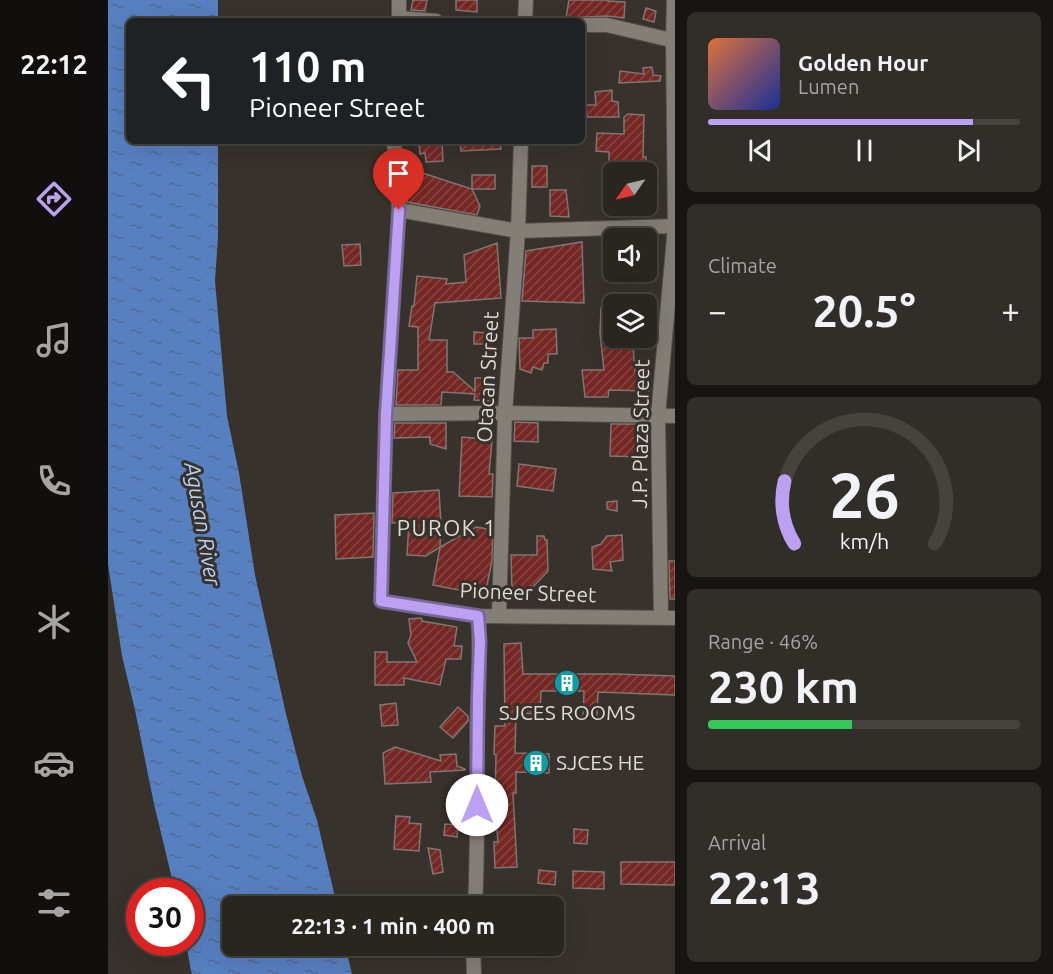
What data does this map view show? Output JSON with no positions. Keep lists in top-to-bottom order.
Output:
{
  "streets": {
    "street": ["Otacan Street", "J.P. Plaza Street", "Pioneer Street"]
  },
  "crossings": [
    ["Otacan Street", "Pioneer Street"],
    ["J.P. Plaza Street", "Pioneer Street"]
  ],
  "districts": ["PUROK 1"],
  "water": ["Agusan River"],
  "places": {
    "building": ["SJCES ROOMS", "SJCES HE"]
  },
  "north": "bottom left",
  "page": {
    "tabs": "22:12",
    "turn": ["110 m", "Pioneer Street"],
    "song": ["Golden Hour", "Lumen"],
    "tile": [
      "Climate",
      ["Range · 46%", "230 km"],
      ["Arrival", "22:13"]
    ],
    "heat": ["−", "20.5°", "+"],
    "limit": "30",
    "trip": "22:13 · 1 min · 400 m",
    "gauge": ["26", "km/h"]
  }
}
